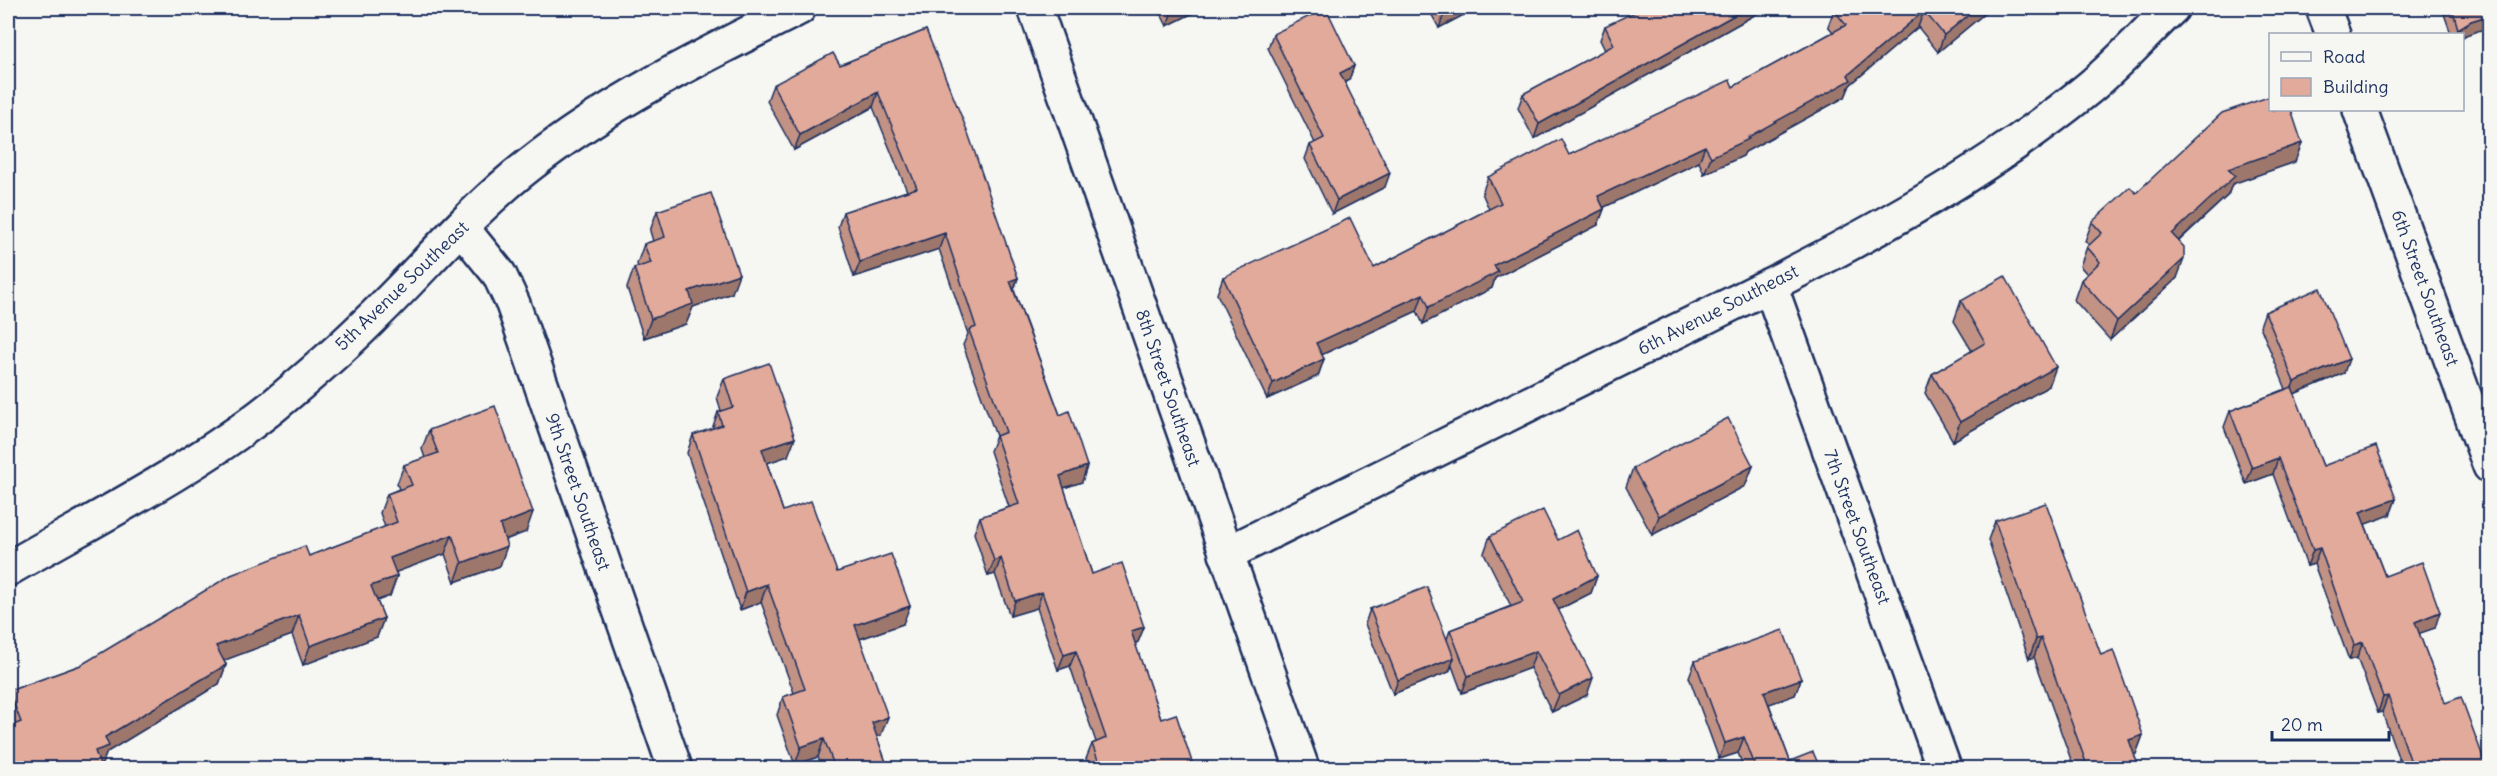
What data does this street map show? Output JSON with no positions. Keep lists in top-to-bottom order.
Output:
{
  "streets": {
    "street": [
      "5th Avenue Southeast",
      "6th Street Southeast",
      "6th Avenue Southeast",
      "8th Street Southeast",
      "9th Street Southeast",
      "7th Street Southeast"
    ]
  },
  "crossings": [
    ["5th Avenue Southeast", "9th Street Southeast"],
    ["6th Avenue Southeast", "8th Street Southeast"],
    ["6th Avenue Southeast", "7th Street Southeast"]
  ],
  "legend": ["Road", "Building"],
  "scale_bar": "20 m"
}
